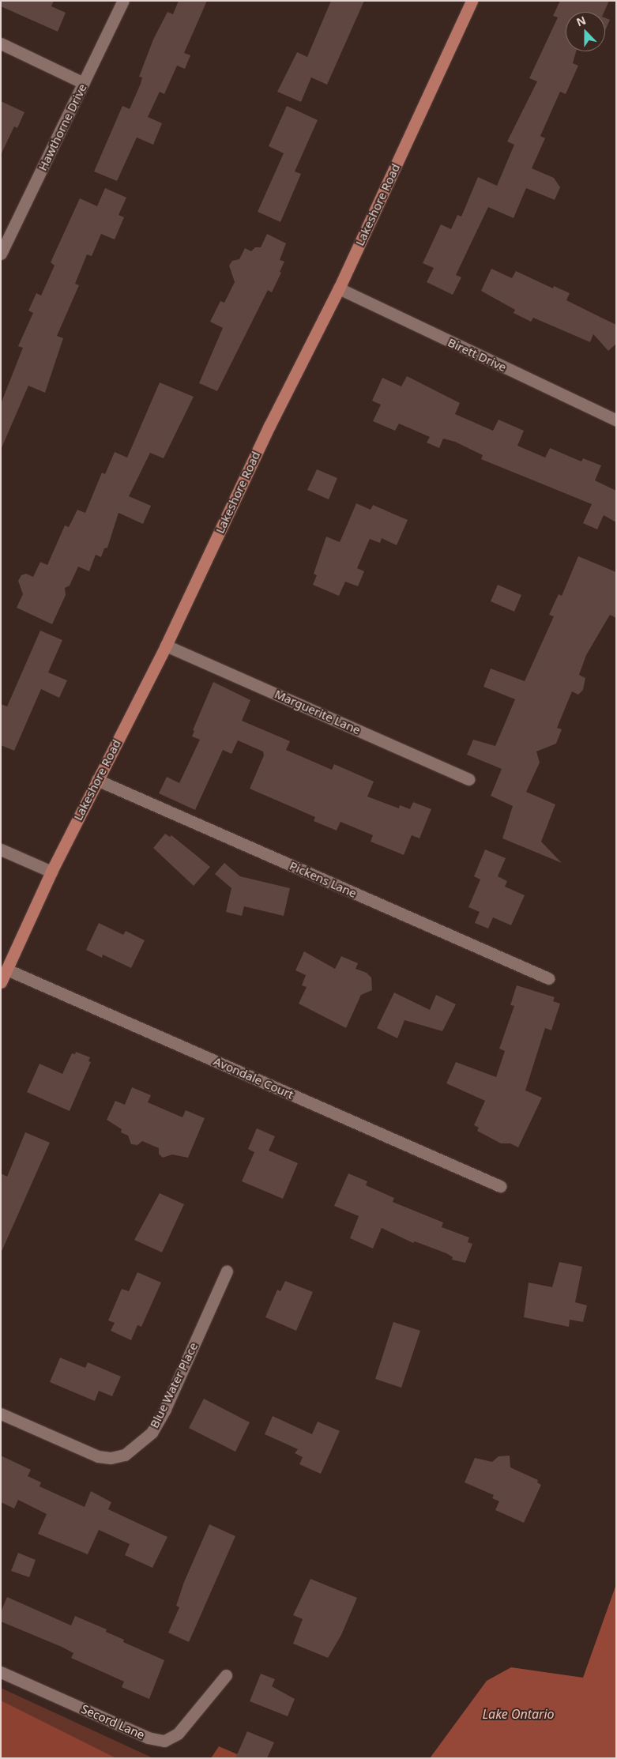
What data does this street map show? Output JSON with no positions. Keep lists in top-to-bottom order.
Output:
{
  "streets": {
    "main road": ["Lakeshore Road"],
    "street": [
      "Hawthorne Drive",
      "Birett Drive",
      "Marguerite Lane",
      "Pickens Lane",
      "Avondale Court",
      "Blue Water Place",
      "Secord Lane"
    ]
  },
  "crossings": [
    ["Lakeshore Road", "Birett Drive"],
    ["Lakeshore Road", "Marguerite Lane"],
    ["Lakeshore Road", "Pickens Lane"],
    ["Lakeshore Road", "Avondale Court"]
  ],
  "water": ["Lake Ontario"],
  "north": "top"
}
